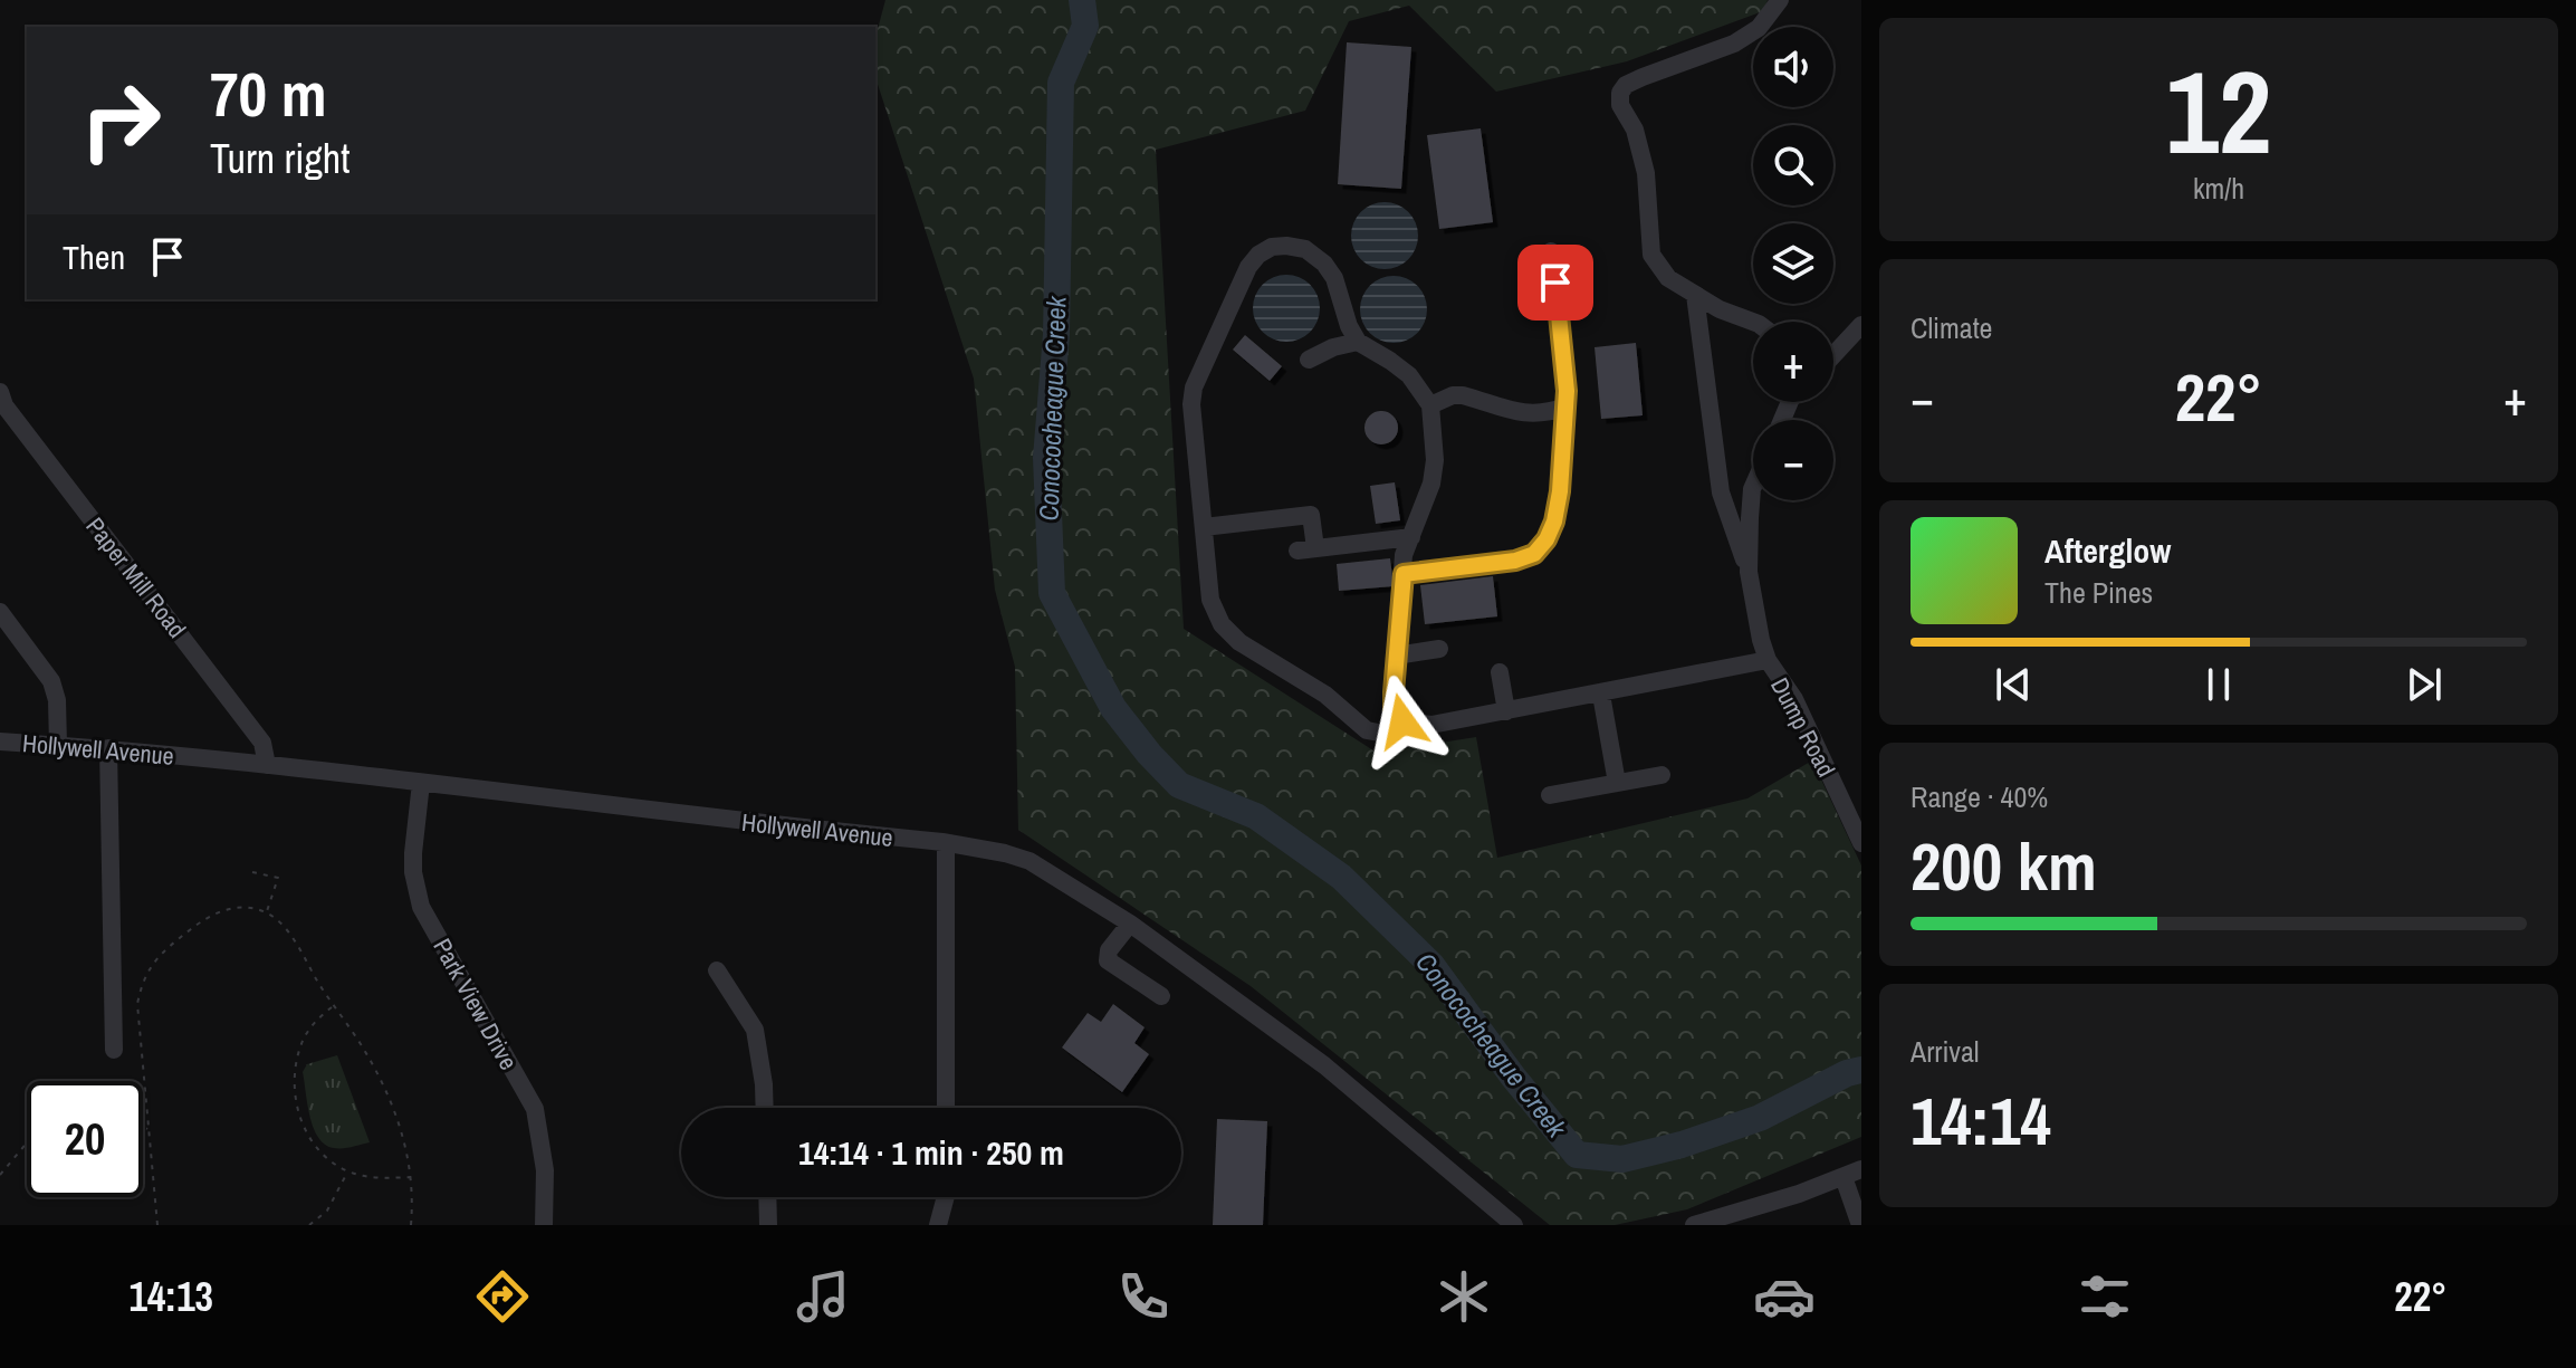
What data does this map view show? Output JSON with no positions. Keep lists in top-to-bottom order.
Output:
{
  "streets": {
    "street": [
      "Paper Mill Road",
      "Dump Road",
      "Hollywell Avenue",
      "Park View Drive"
    ]
  },
  "crossings": [
    ["Paper Mill Road", "Hollywell Avenue"],
    ["Hollywell Avenue", "Park View Drive"]
  ],
  "water": ["Conococheague Creek"],
  "page": {
    "tile": [
      ["12", "km/h"],
      "Climate",
      ["Range · 40%", "200 km"],
      ["Arrival", "14:14"]
    ],
    "map_buttons": ["+", "−"],
    "turn": ["70 m", "Turn right"],
    "then": "Then",
    "heat": ["−", "22°", "+"],
    "song": ["Afterglow", "The Pines"],
    "limit": "20",
    "trip": "14:14 · 1 min · 250 m",
    "tabs": ["14:13", "22°"]
  }
}
